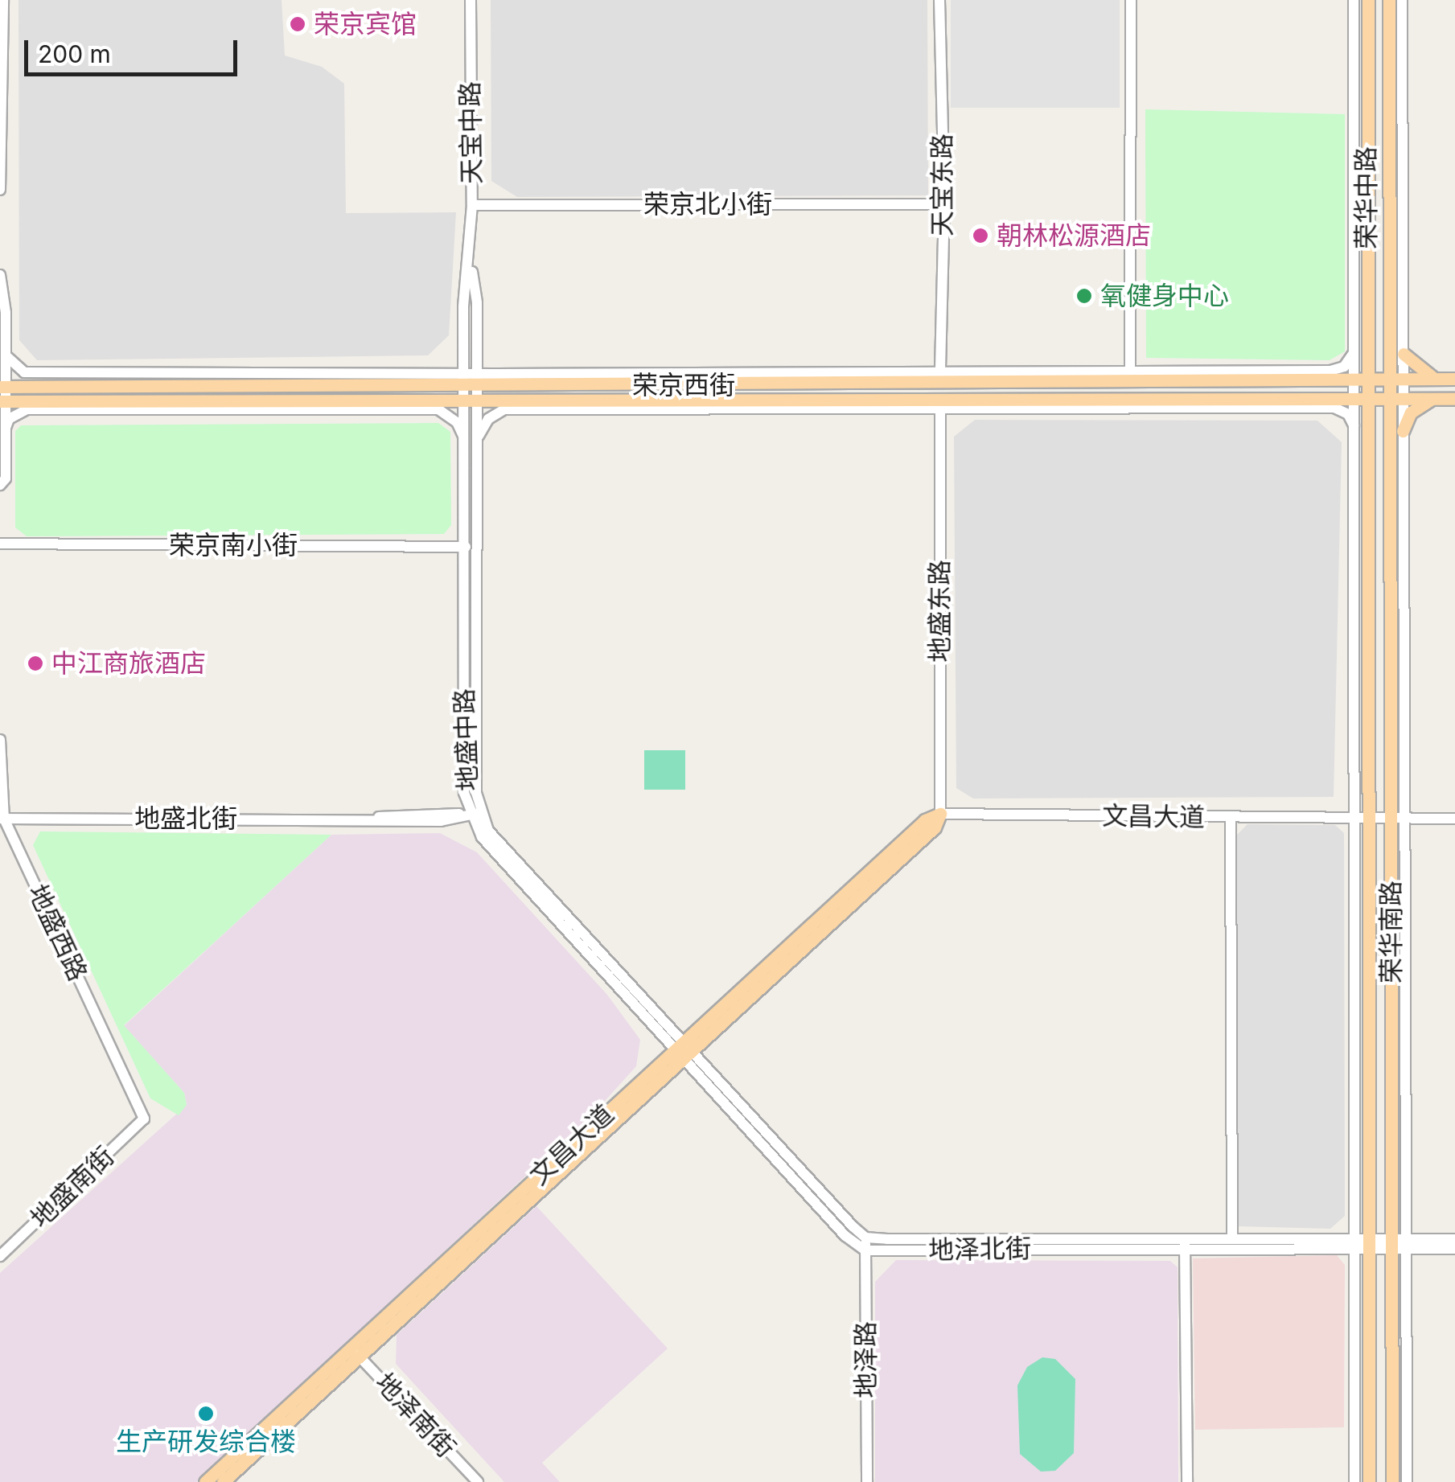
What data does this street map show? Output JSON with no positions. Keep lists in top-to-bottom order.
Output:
{
  "streets": {
    "main road": [
      "荣华中路",
      "荣京西街",
      "文昌大道",
      "荣华南路"
    ],
    "street": [
      "天宝中路",
      "天宝东路",
      "荣京北小街",
      "荣京南小街",
      "地盛东路",
      "地盛中路",
      "地盛北街",
      "地盛西路",
      "地盛南街",
      "地泽北街",
      "地泽路",
      "地泽南街"
    ]
  },
  "crossings": [
    ["天宝中路", "荣京北小街"],
    ["天宝中路", "荣京西街"],
    ["天宝中路", "地盛中路"],
    ["天宝东路", "荣京北小街"],
    ["荣华中路", "荣京西街"],
    ["荣华中路", "荣华南路"],
    ["荣京西街", "地盛中路"],
    ["荣京西街", "荣华南路"],
    ["荣京南小街", "地盛中路"],
    ["地盛东路", "文昌大道"],
    ["地盛中路", "文昌大道"],
    ["地盛中路", "地盛北街"],
    ["文昌大道", "荣华南路"],
    ["文昌大道", "地泽南街"],
    ["地盛北街", "地盛西路"],
    ["地盛西路", "地盛南街"],
    ["地泽北街", "地泽路"]
  ],
  "places": [
    "荣京宾馆",
    "朝林松源酒店",
    "氧健身中心",
    "中江商旅酒店",
    "生产研发综合楼"
  ],
  "scale_bar": "200 m"
}
